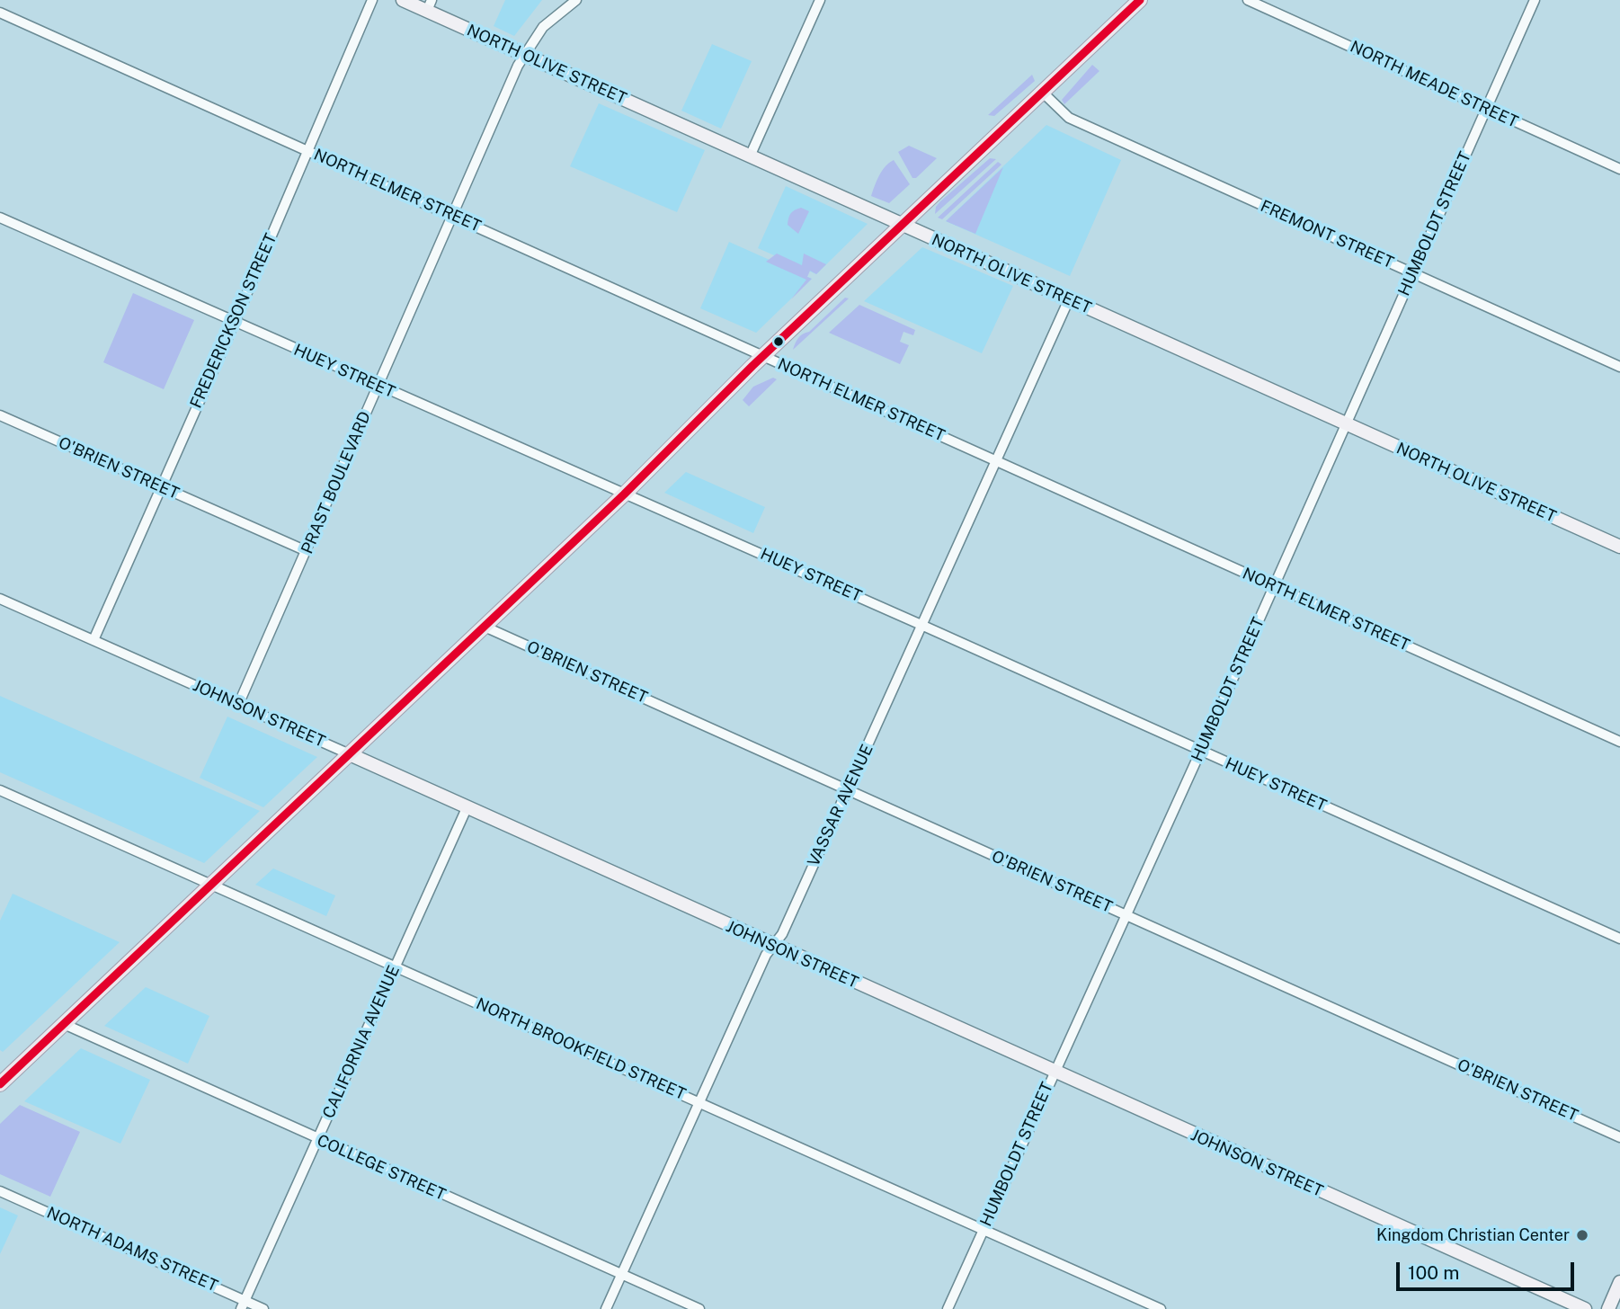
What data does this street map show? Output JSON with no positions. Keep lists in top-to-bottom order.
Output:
{
  "streets": {
    "street": [
      "NORTH OLIVE STREET",
      "NORTH MEADE STREET",
      "NORTH ELMER STREET",
      "HUMBOLDT STREET",
      "FREMONT STREET",
      "FREDERICKSON STREET",
      "HUEY STREET",
      "O'BRIEN STREET",
      "PRAST BOULEVARD",
      "JOHNSON STREET",
      "VASSAR AVENUE",
      "CALIFORNIA AVENUE",
      "NORTH BROOKFIELD STREET",
      "COLLEGE STREET",
      "NORTH ADAMS STREET"
    ]
  },
  "crossings": [
    ["NORTH OLIVE STREET", "HUMBOLDT STREET"],
    ["NORTH OLIVE STREET", "PRAST BOULEVARD"],
    ["NORTH OLIVE STREET", "VASSAR AVENUE"],
    ["NORTH MEADE STREET", "HUMBOLDT STREET"],
    ["NORTH ELMER STREET", "HUMBOLDT STREET"],
    ["NORTH ELMER STREET", "FREDERICKSON STREET"],
    ["NORTH ELMER STREET", "PRAST BOULEVARD"],
    ["NORTH ELMER STREET", "VASSAR AVENUE"],
    ["HUMBOLDT STREET", "FREMONT STREET"],
    ["HUMBOLDT STREET", "HUEY STREET"],
    ["HUMBOLDT STREET", "O'BRIEN STREET"],
    ["HUMBOLDT STREET", "JOHNSON STREET"],
    ["HUMBOLDT STREET", "NORTH BROOKFIELD STREET"],
    ["FREDERICKSON STREET", "HUEY STREET"],
    ["FREDERICKSON STREET", "O'BRIEN STREET"],
    ["FREDERICKSON STREET", "JOHNSON STREET"],
    ["HUEY STREET", "PRAST BOULEVARD"],
    ["HUEY STREET", "VASSAR AVENUE"],
    ["O'BRIEN STREET", "PRAST BOULEVARD"],
    ["O'BRIEN STREET", "VASSAR AVENUE"],
    ["PRAST BOULEVARD", "JOHNSON STREET"],
    ["JOHNSON STREET", "VASSAR AVENUE"],
    ["JOHNSON STREET", "CALIFORNIA AVENUE"],
    ["VASSAR AVENUE", "NORTH BROOKFIELD STREET"],
    ["VASSAR AVENUE", "COLLEGE STREET"],
    ["CALIFORNIA AVENUE", "NORTH BROOKFIELD STREET"],
    ["CALIFORNIA AVENUE", "COLLEGE STREET"],
    ["CALIFORNIA AVENUE", "NORTH ADAMS STREET"]
  ],
  "places": ["Kingdom Christian Center"],
  "scale_bar": "100 m"
}
